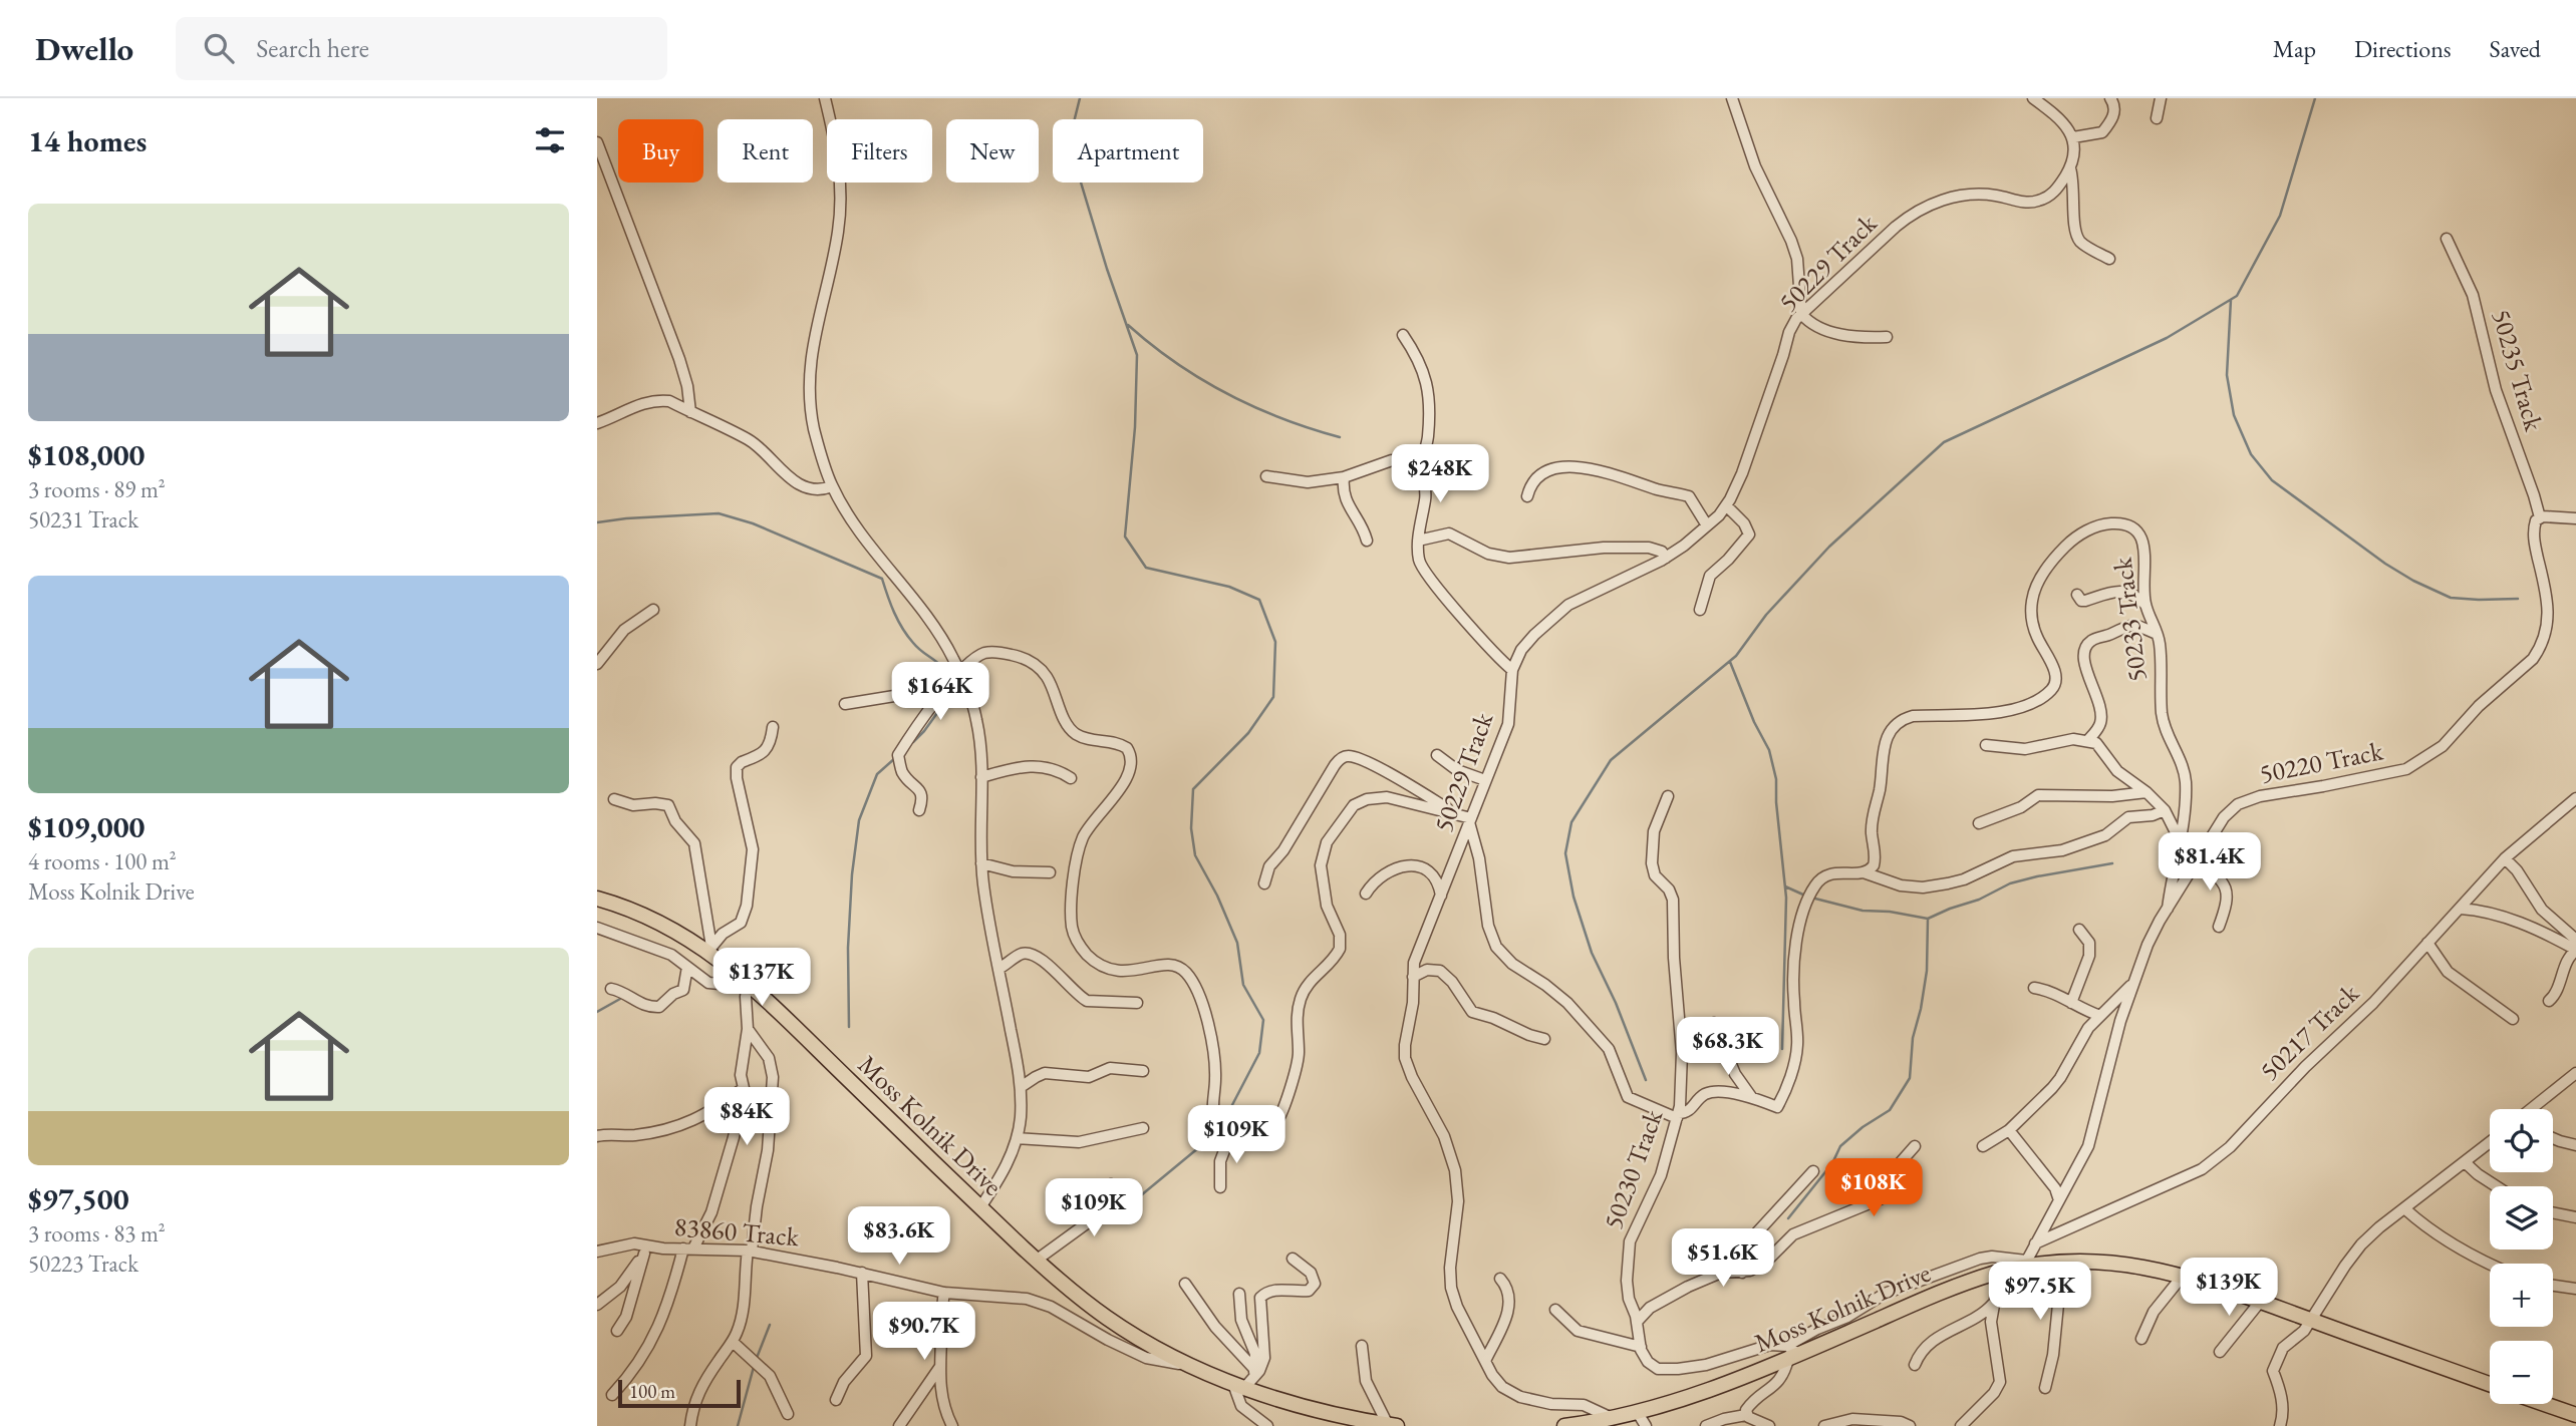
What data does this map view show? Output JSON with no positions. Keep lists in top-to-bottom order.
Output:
{
  "streets": {
    "main road": ["Moss Kolnik Drive"],
    "street": [
      "50229 Track",
      "50235 Track",
      "50233 Track",
      "50220 Track",
      "50217 Track",
      "50230 Track",
      "83860 Track"
    ]
  },
  "crossings": [
    ["50229 Track", "Moss Kolnik Drive"],
    ["50235 Track", "50220 Track"],
    ["50233 Track", "50220 Track"],
    ["50220 Track", "50217 Track"],
    ["50220 Track", "Moss Kolnik Drive"],
    ["Moss Kolnik Drive", "83860 Track"]
  ],
  "scale_bar": "100 m",
  "page": {
    "header": "Dwello",
    "search": "Search here",
    "nav": ["Map", "Directions", "Saved"],
    "heading": "14 homes",
    "chip": [
      "Buy",
      "Rent",
      "Filters",
      "New",
      "Apartment"
    ],
    "list": [
      {
        "name": "$108,000",
        "note": "3 rooms · 89 m² · 50231 Track"
      },
      {
        "name": "$109,000",
        "note": "4 rooms · 100 m² · Moss Kolnik Drive"
      },
      {
        "name": "$97,500",
        "note": "3 rooms · 83 m² · 50223 Track"
      }
    ],
    "price": [
      "$248K",
      "$164K",
      "$81.4K",
      "$137K",
      "$68.3K",
      "$84K",
      "$109K",
      "$108K",
      "$109K",
      "$83.6K",
      "$51.6K",
      "$139K",
      "$97.5K",
      "$90.7K"
    ],
    "map_buttons": ["+", "−"],
    "scale": "100 m"
  }
}
